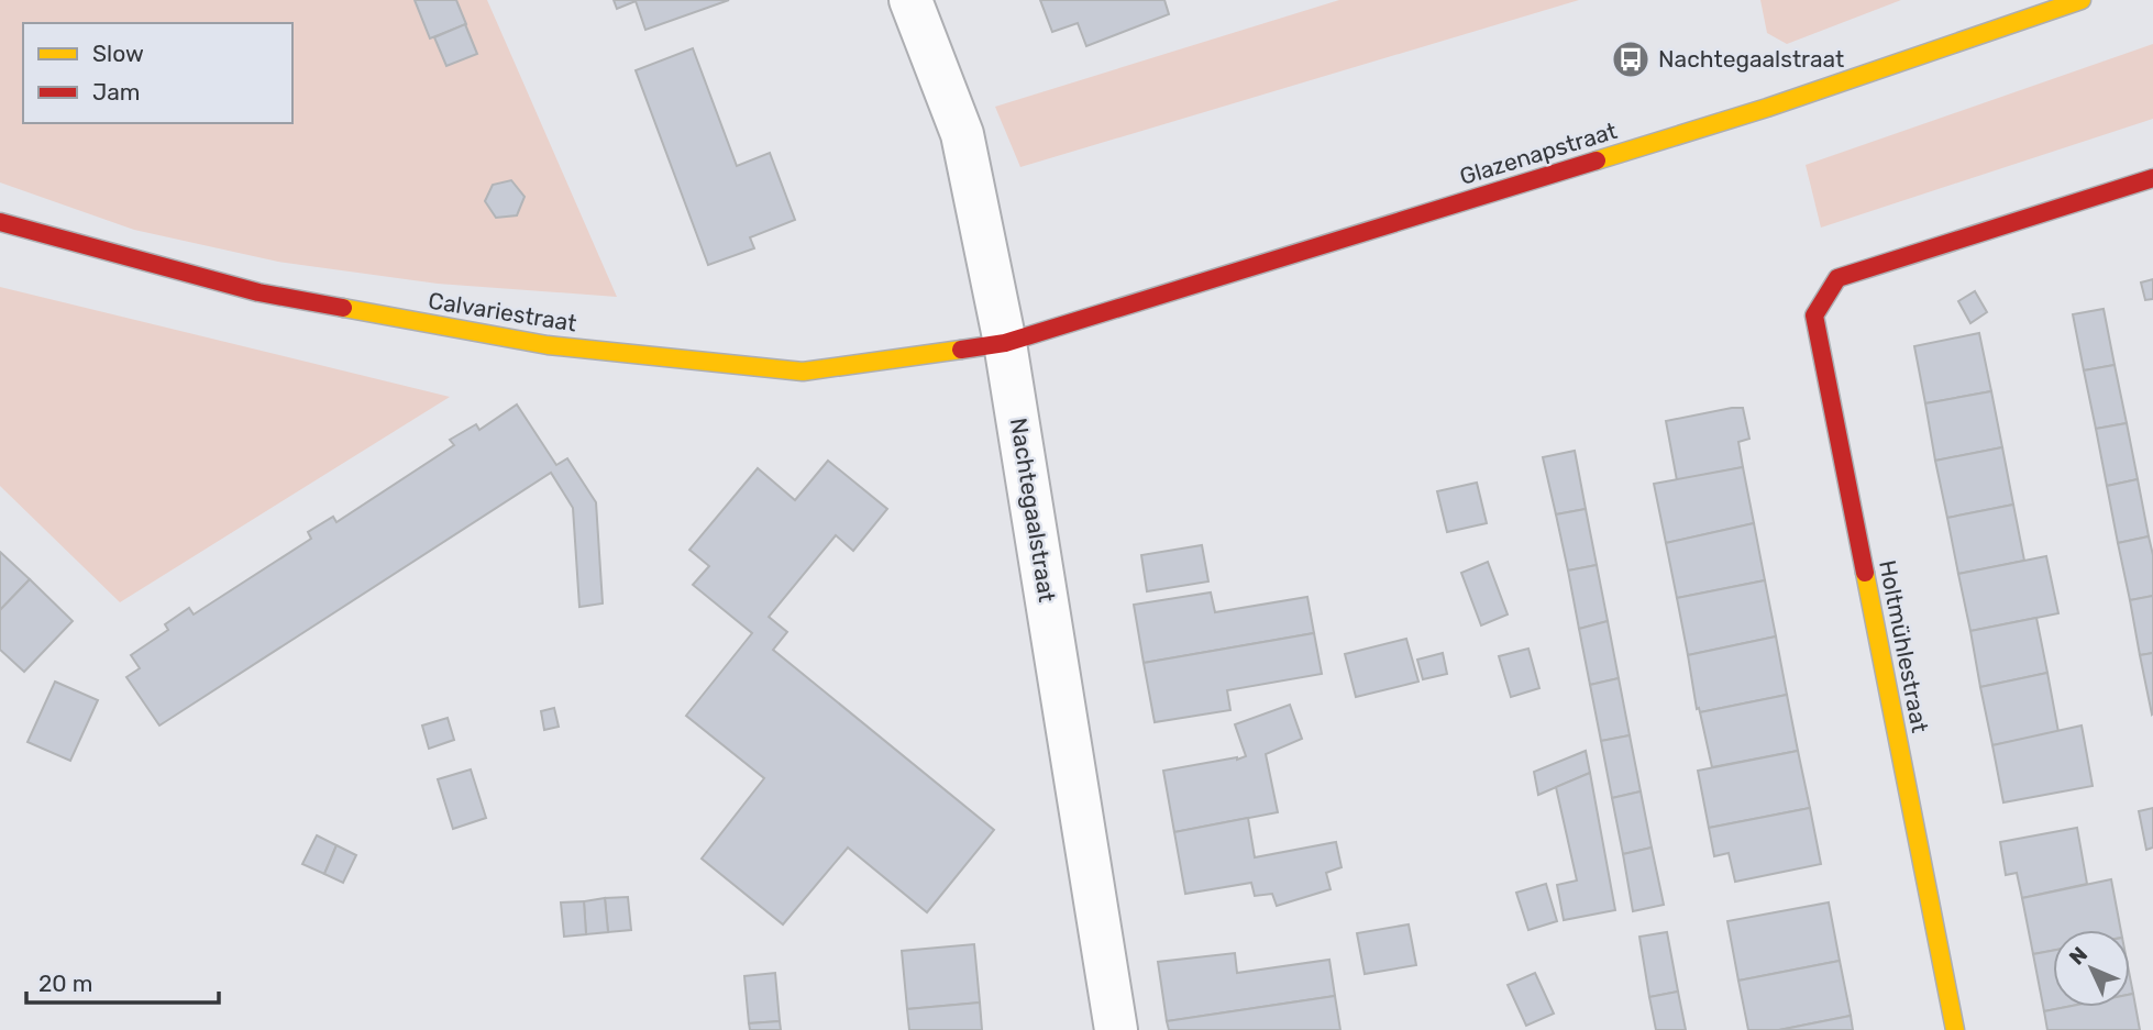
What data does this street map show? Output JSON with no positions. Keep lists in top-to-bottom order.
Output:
{
  "streets": {
    "street": [
      "Glazenapstraat",
      "Calvariestraat",
      "Nachtegaalstraat",
      "Holtmühlestraat"
    ]
  },
  "crossings": [
    ["Glazenapstraat", "Calvariestraat"],
    ["Glazenapstraat", "Nachtegaalstraat"],
    ["Calvariestraat", "Nachtegaalstraat"]
  ],
  "places": {
    "bus stop": ["Nachtegaalstraat"]
  },
  "legend": ["Slow", "Jam"],
  "scale_bar": "20 m",
  "north": "top left"
}
